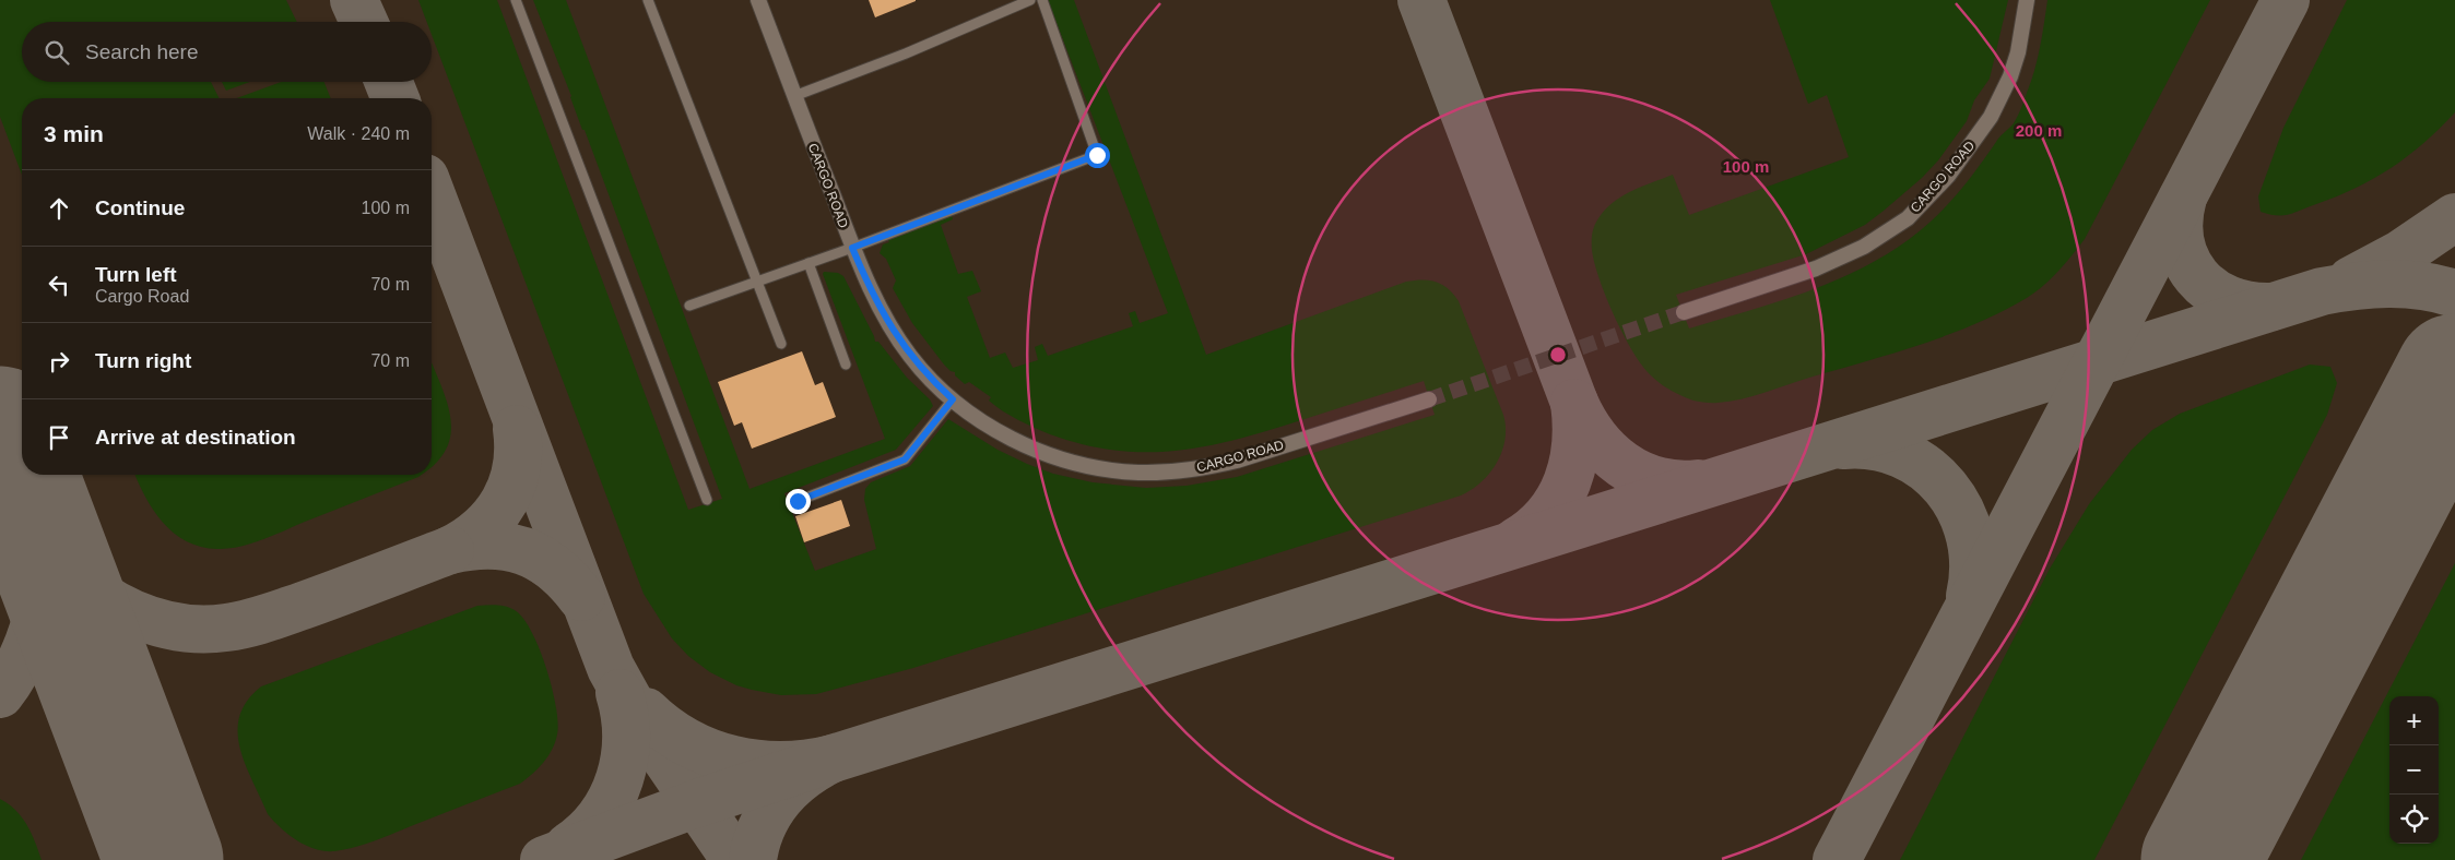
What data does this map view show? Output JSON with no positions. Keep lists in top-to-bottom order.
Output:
{
  "streets": {
    "street": ["CARGO ROAD"]
  },
  "page": {
    "search": "Search here",
    "heading": ["3 min", "Walk · 240 m"],
    "list": [
      ["Continue", "100 m"],
      ["Turn left", "Cargo Road", "70 m"],
      ["Turn right", "70 m"],
      "Arrive at destination"
    ],
    "map_buttons": ["+", "−"]
  },
  "rings": ["200 m", "100 m"]
}
